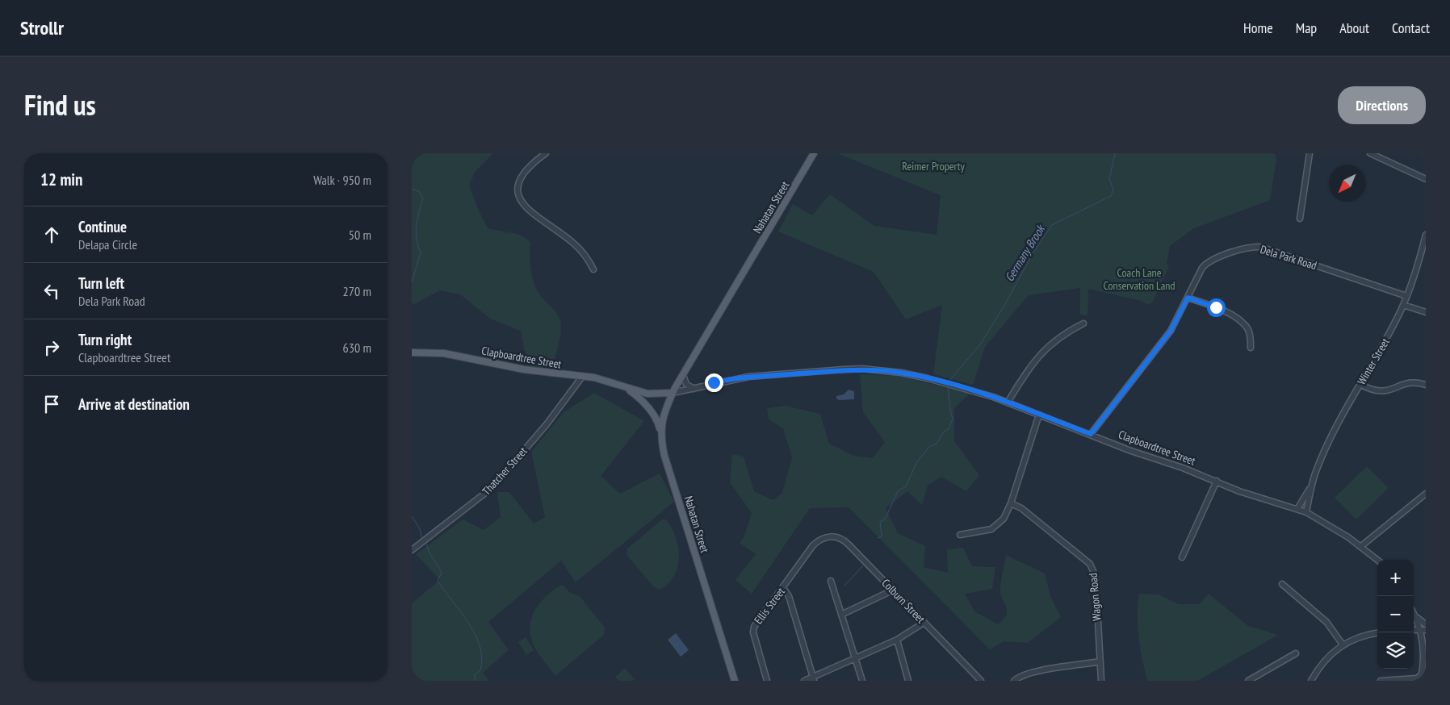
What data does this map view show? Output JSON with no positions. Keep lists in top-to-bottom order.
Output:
{
  "streets": {
    "main road": ["Nahatan Street", "Clapboardtree Street"],
    "street": [
      "Dela Park Road",
      "Winter Street",
      "Thatcher Street",
      "Wagon Road",
      "Colburn Street",
      "Ellis Street"
    ]
  },
  "crossings": [
    ["Nahatan Street", "Clapboardtree Street"],
    ["Dela Park Road", "Clapboardtree Street"],
    ["Dela Park Road", "Winter Street"],
    ["Clapboardtree Street", "Winter Street"],
    ["Clapboardtree Street", "Thatcher Street"],
    ["Colburn Street", "Ellis Street"]
  ],
  "water": ["Germany Brook"],
  "parks": ["Reimer Property", "Coach Lane Conservation Land"],
  "north": "bottom left",
  "page": {
    "header": "Strollr",
    "nav": [
      "Home",
      "Map",
      "About",
      "Contact"
    ],
    "title": "Find us",
    "buttons": "Directions",
    "heading": ["12 min", "Walk · 950 m"],
    "list": [
      ["Continue", "Delapa Circle", "50 m"],
      ["Turn left", "Dela Park Road", "270 m"],
      ["Turn right", "Clapboardtree Street", "630 m"],
      "Arrive at destination"
    ],
    "map_buttons": ["+", "−"]
  }
}
